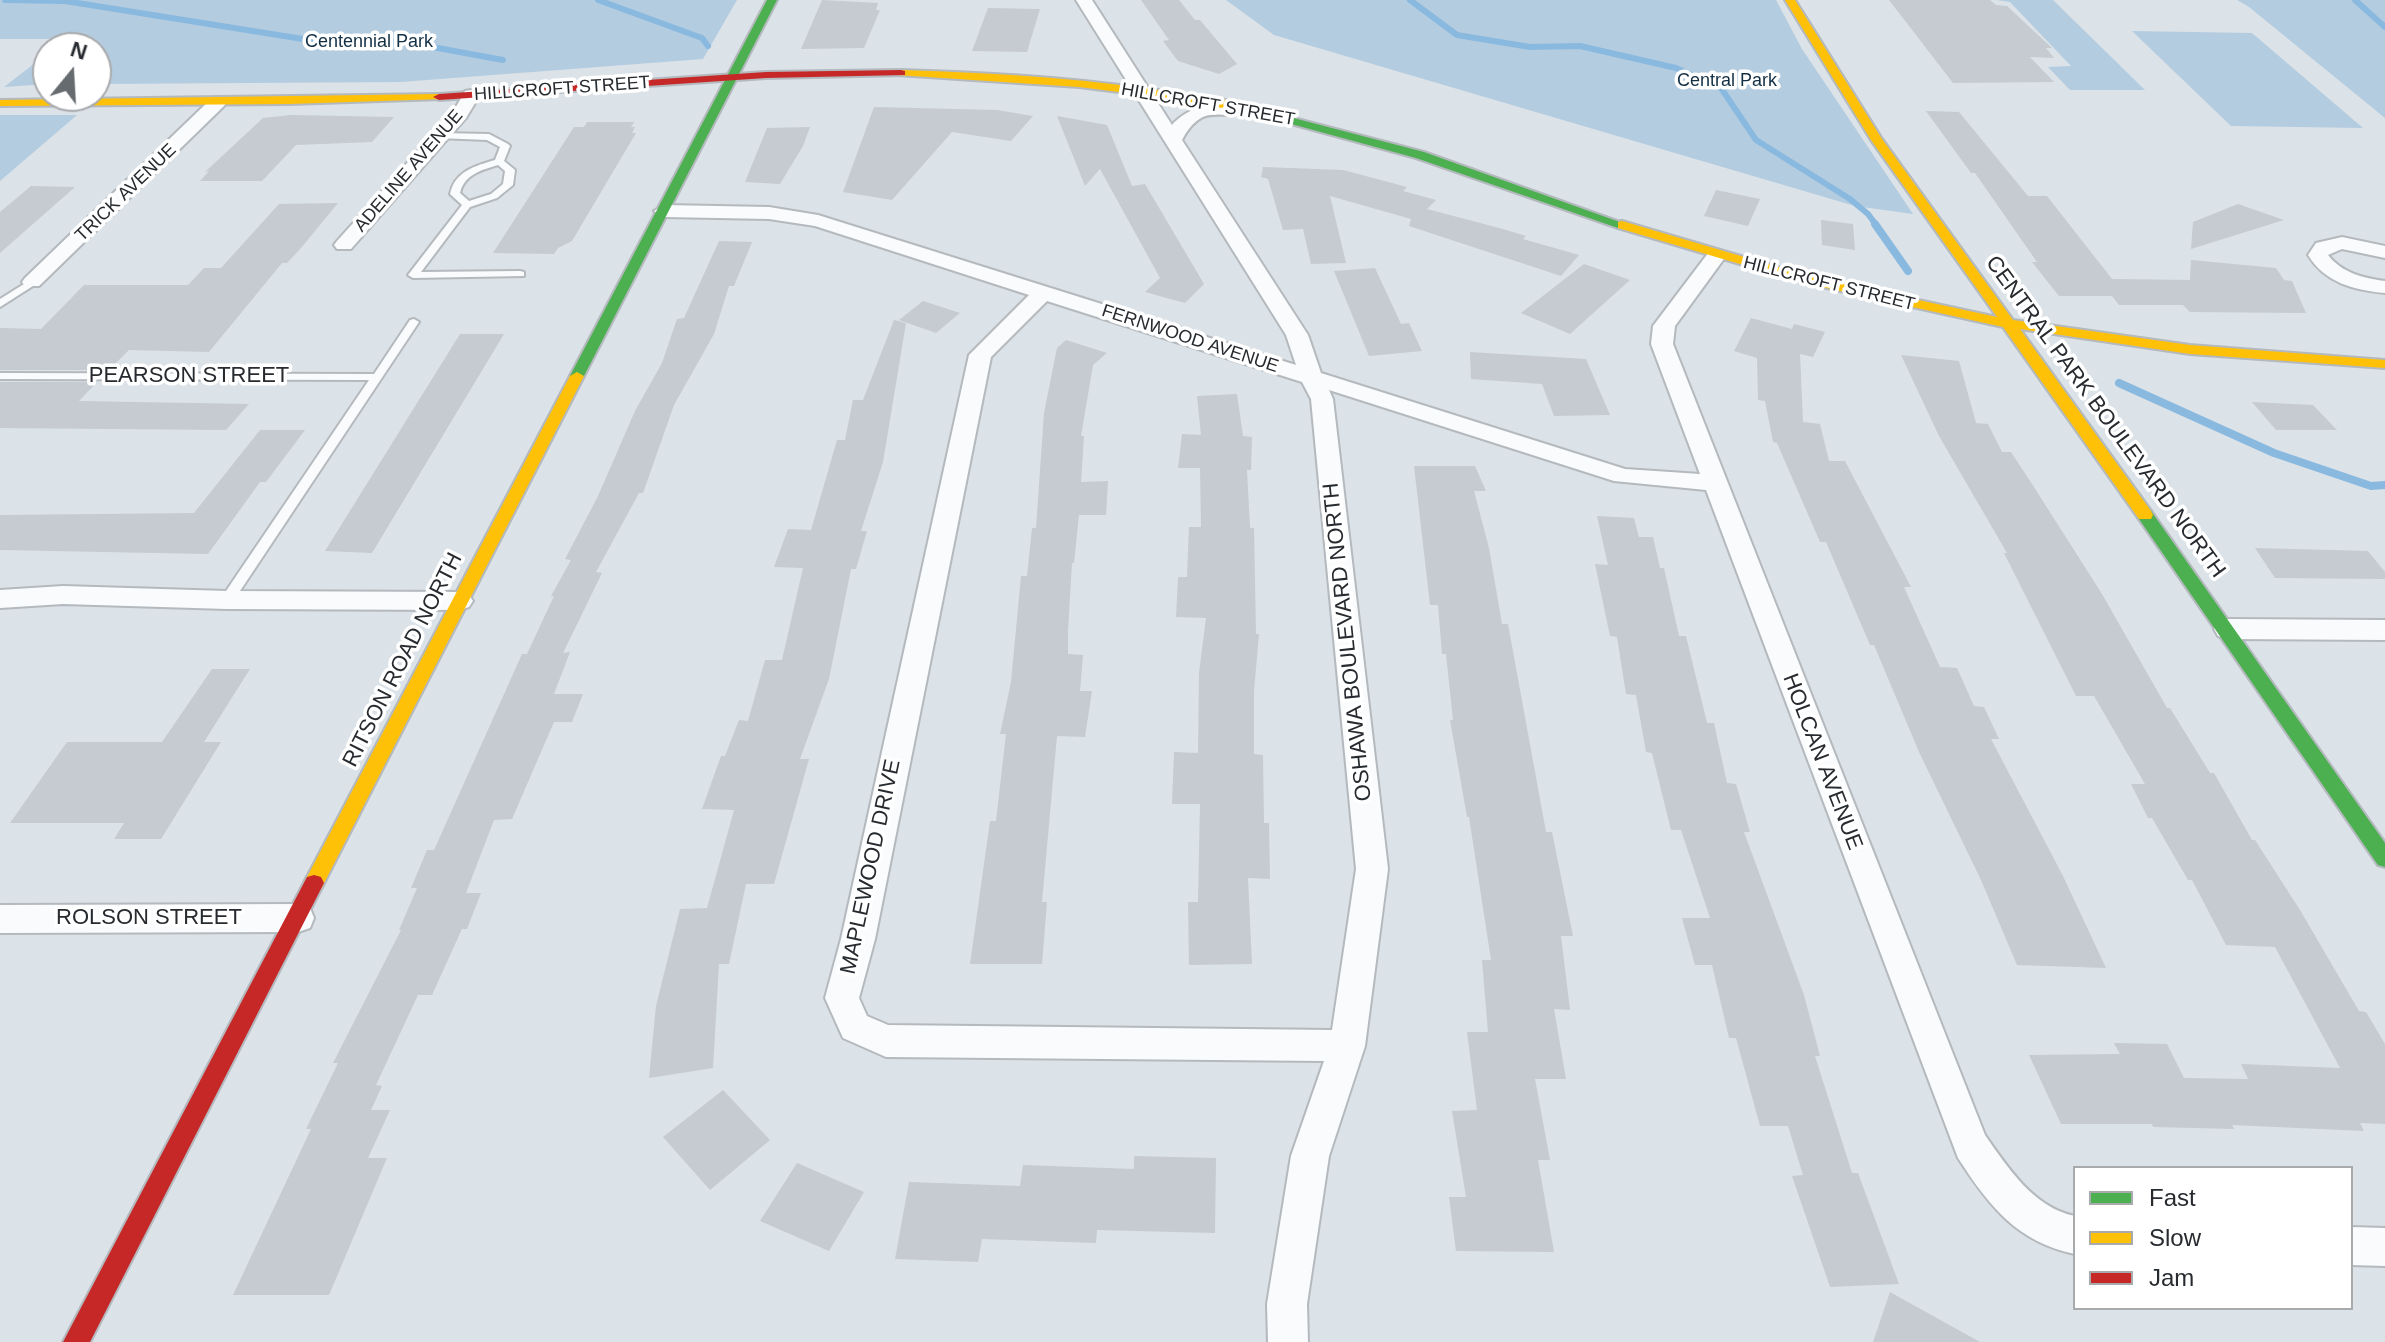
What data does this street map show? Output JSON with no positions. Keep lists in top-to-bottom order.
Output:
{
  "streets": {
    "street": [
      "HILLCROFT STREET",
      "ADELINE AVENUE",
      "TRICK AVENUE",
      "FERNWOOD AVENUE",
      "CENTRAL PARK BOULEVARD NORTH",
      "OSHAWA BOULEVARD NORTH",
      "RITSON ROAD NORTH",
      "HOLCAN AVENUE",
      "MAPLEWOOD DRIVE",
      "ROLSON STREET"
    ],
    "lane": ["PEARSON STREET"]
  },
  "crossings": [
    ["HILLCROFT STREET", "ADELINE AVENUE"],
    ["HILLCROFT STREET", "TRICK AVENUE"],
    ["HILLCROFT STREET", "CENTRAL PARK BOULEVARD NORTH"],
    ["HILLCROFT STREET", "OSHAWA BOULEVARD NORTH"],
    ["HILLCROFT STREET", "RITSON ROAD NORTH"],
    ["HILLCROFT STREET", "HOLCAN AVENUE"],
    ["FERNWOOD AVENUE", "OSHAWA BOULEVARD NORTH"],
    ["FERNWOOD AVENUE", "RITSON ROAD NORTH"],
    ["FERNWOOD AVENUE", "HOLCAN AVENUE"],
    ["FERNWOOD AVENUE", "MAPLEWOOD DRIVE"],
    ["OSHAWA BOULEVARD NORTH", "MAPLEWOOD DRIVE"],
    ["RITSON ROAD NORTH", "ROLSON STREET"]
  ],
  "parks": ["Centennial Park", "Central Park"],
  "legend": ["Fast", "Slow", "Jam"],
  "north": "top"
}
